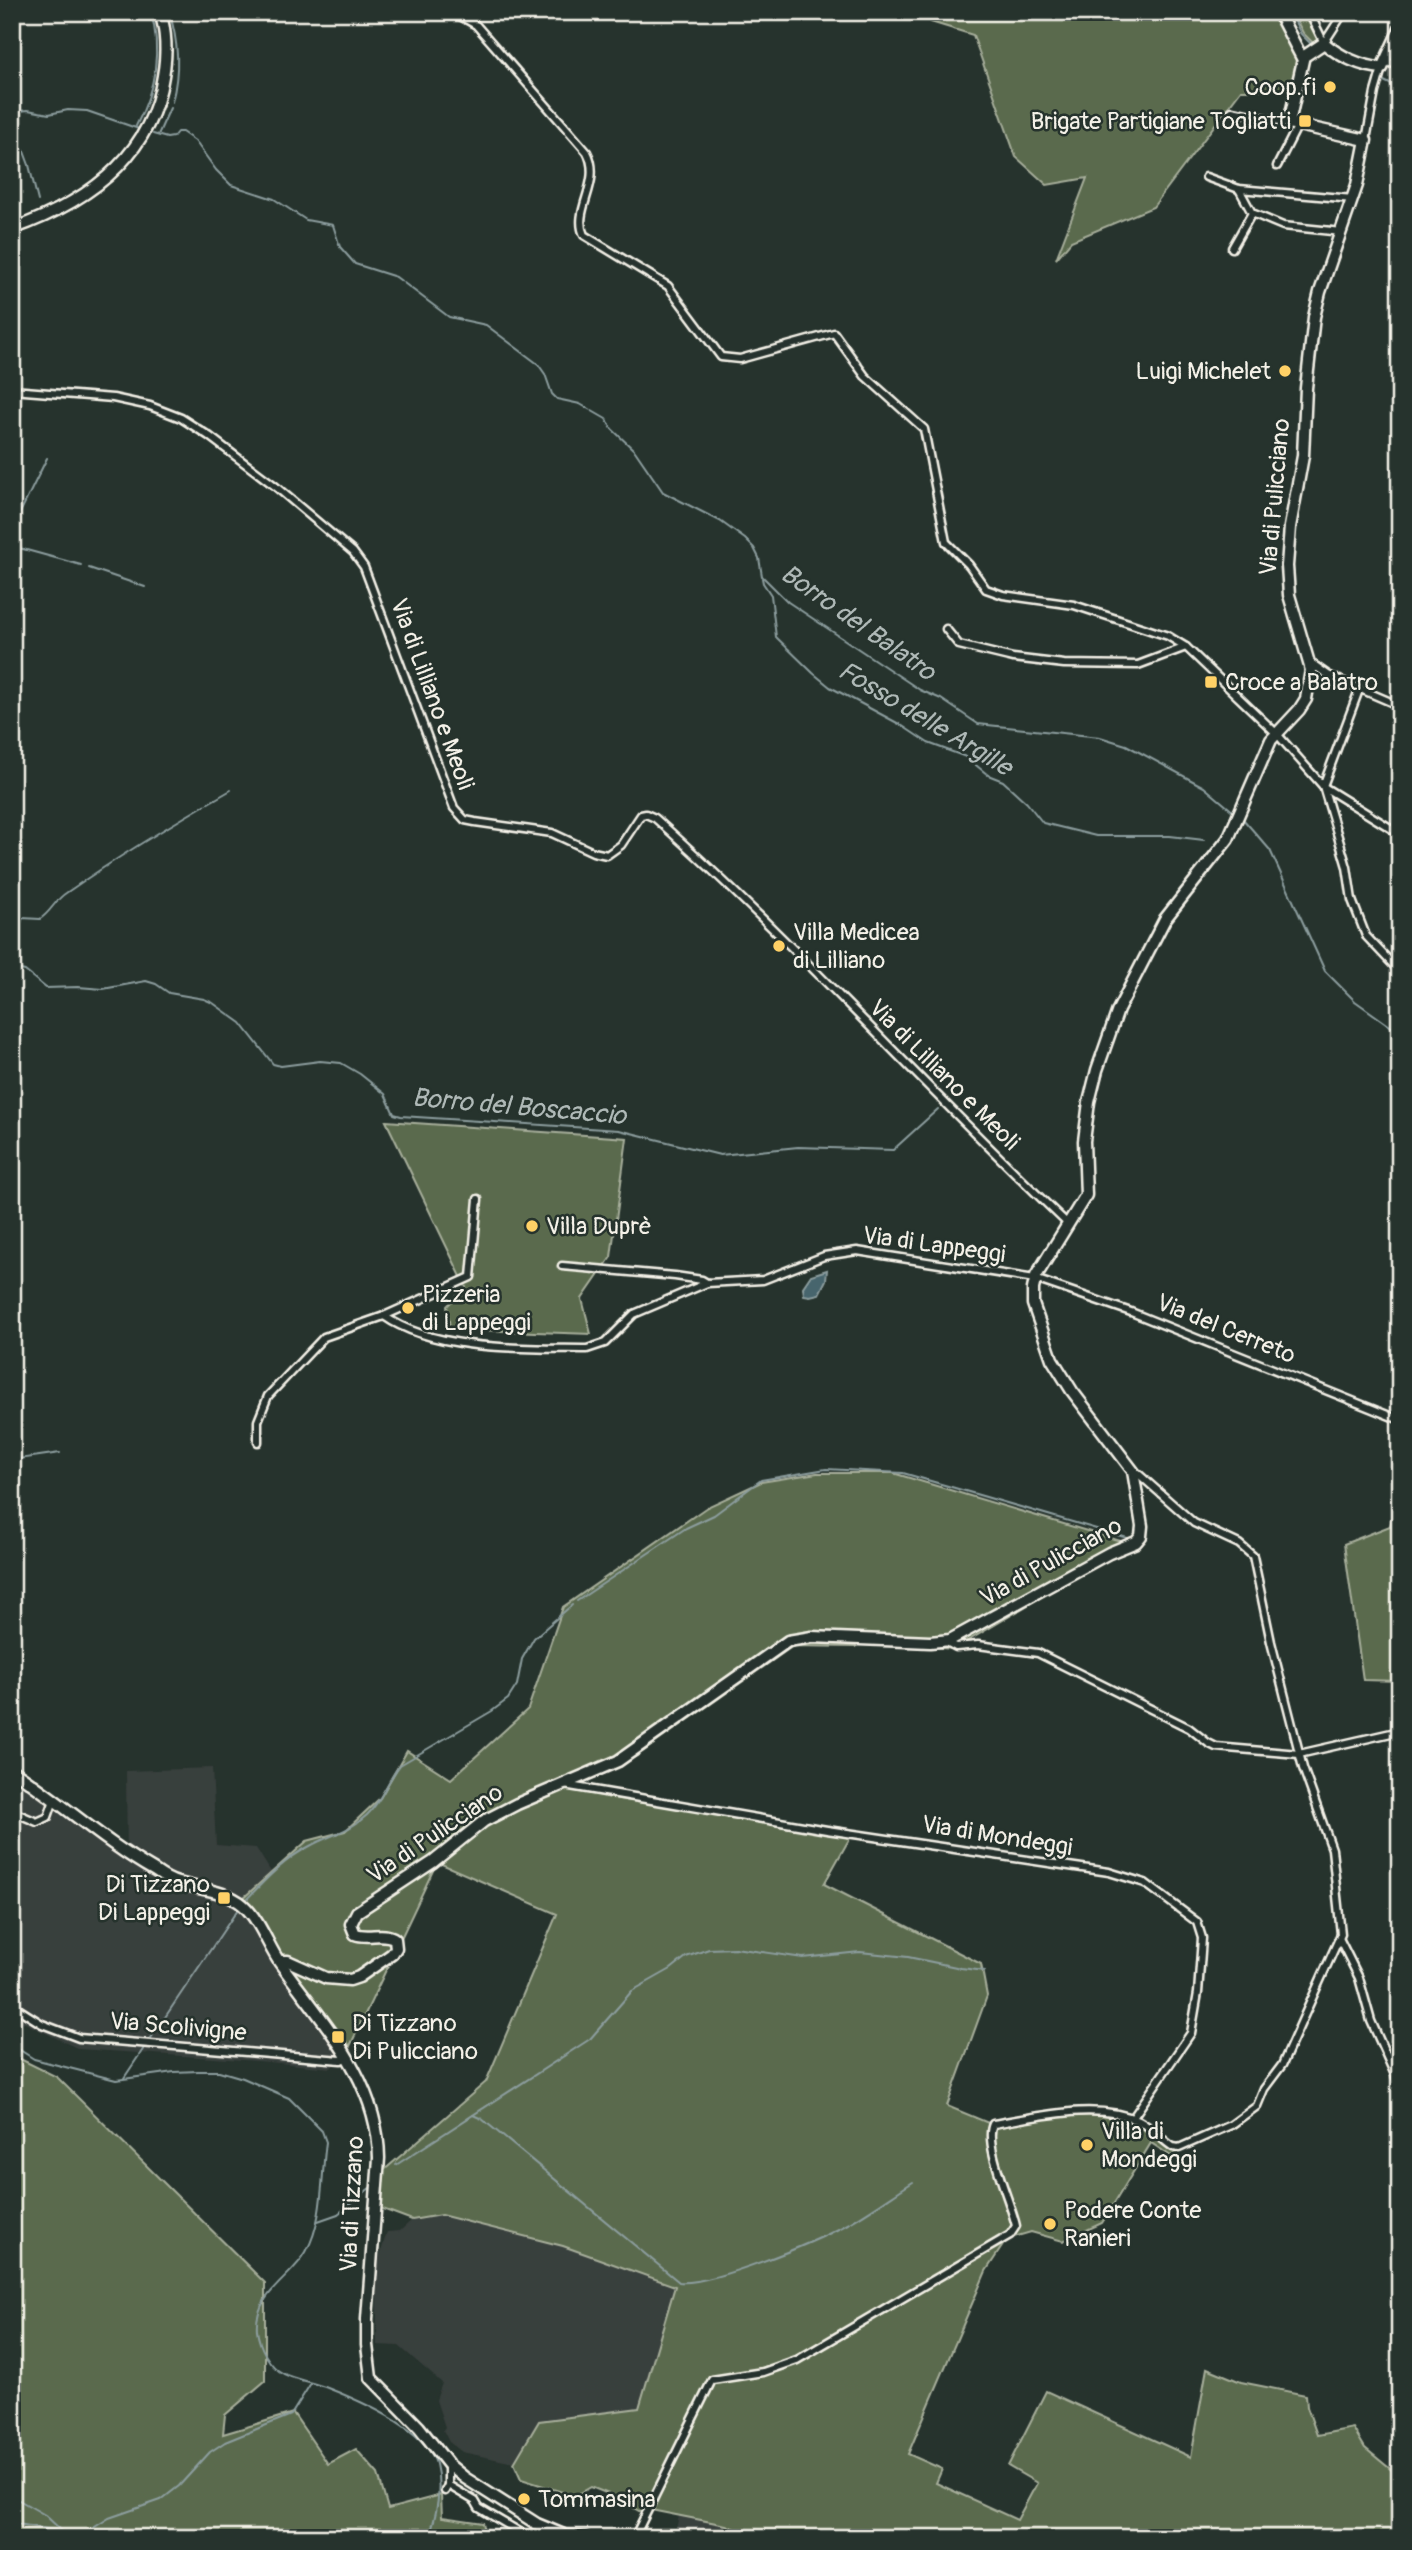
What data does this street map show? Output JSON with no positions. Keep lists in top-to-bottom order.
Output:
{
  "streets": {
    "street": [
      "Via di Pulicciano",
      "Via di Lilliano e Meoli",
      "Via di Lappeggi",
      "Via del Cerreto",
      "Via di Mondeggi",
      "Via Scolivigne",
      "Via di Tizzano"
    ]
  },
  "crossings": [
    ["Via di Pulicciano", "Via di Lilliano e Meoli"],
    ["Via di Pulicciano", "Via di Lappeggi"],
    ["Via di Pulicciano", "Via del Cerreto"],
    ["Via di Pulicciano", "Via di Mondeggi"],
    ["Via di Pulicciano", "Via di Tizzano"],
    ["Via di Lappeggi", "Via del Cerreto"],
    ["Via Scolivigne", "Via di Tizzano"]
  ],
  "water": ["Borro del Balatro", "Fosso delle Argille", "Borro del Boscaccio"],
  "places": {
    "other": [
      "Coop.fi",
      "Luigi Michelet",
      "Villa Medicea di Lilliano",
      "Villa Duprè",
      "Pizzeria di Lappeggi",
      "Villa di Mondeggi",
      "Podere Conte Ranieri",
      "Tommasina"
    ],
    "transit": [
      "Brigate Partigiane Togliatti",
      "Croce a Balatro",
      "Di Tizzano Di Lappeggi",
      "Di Tizzano Di Pulicciano"
    ]
  }
}
